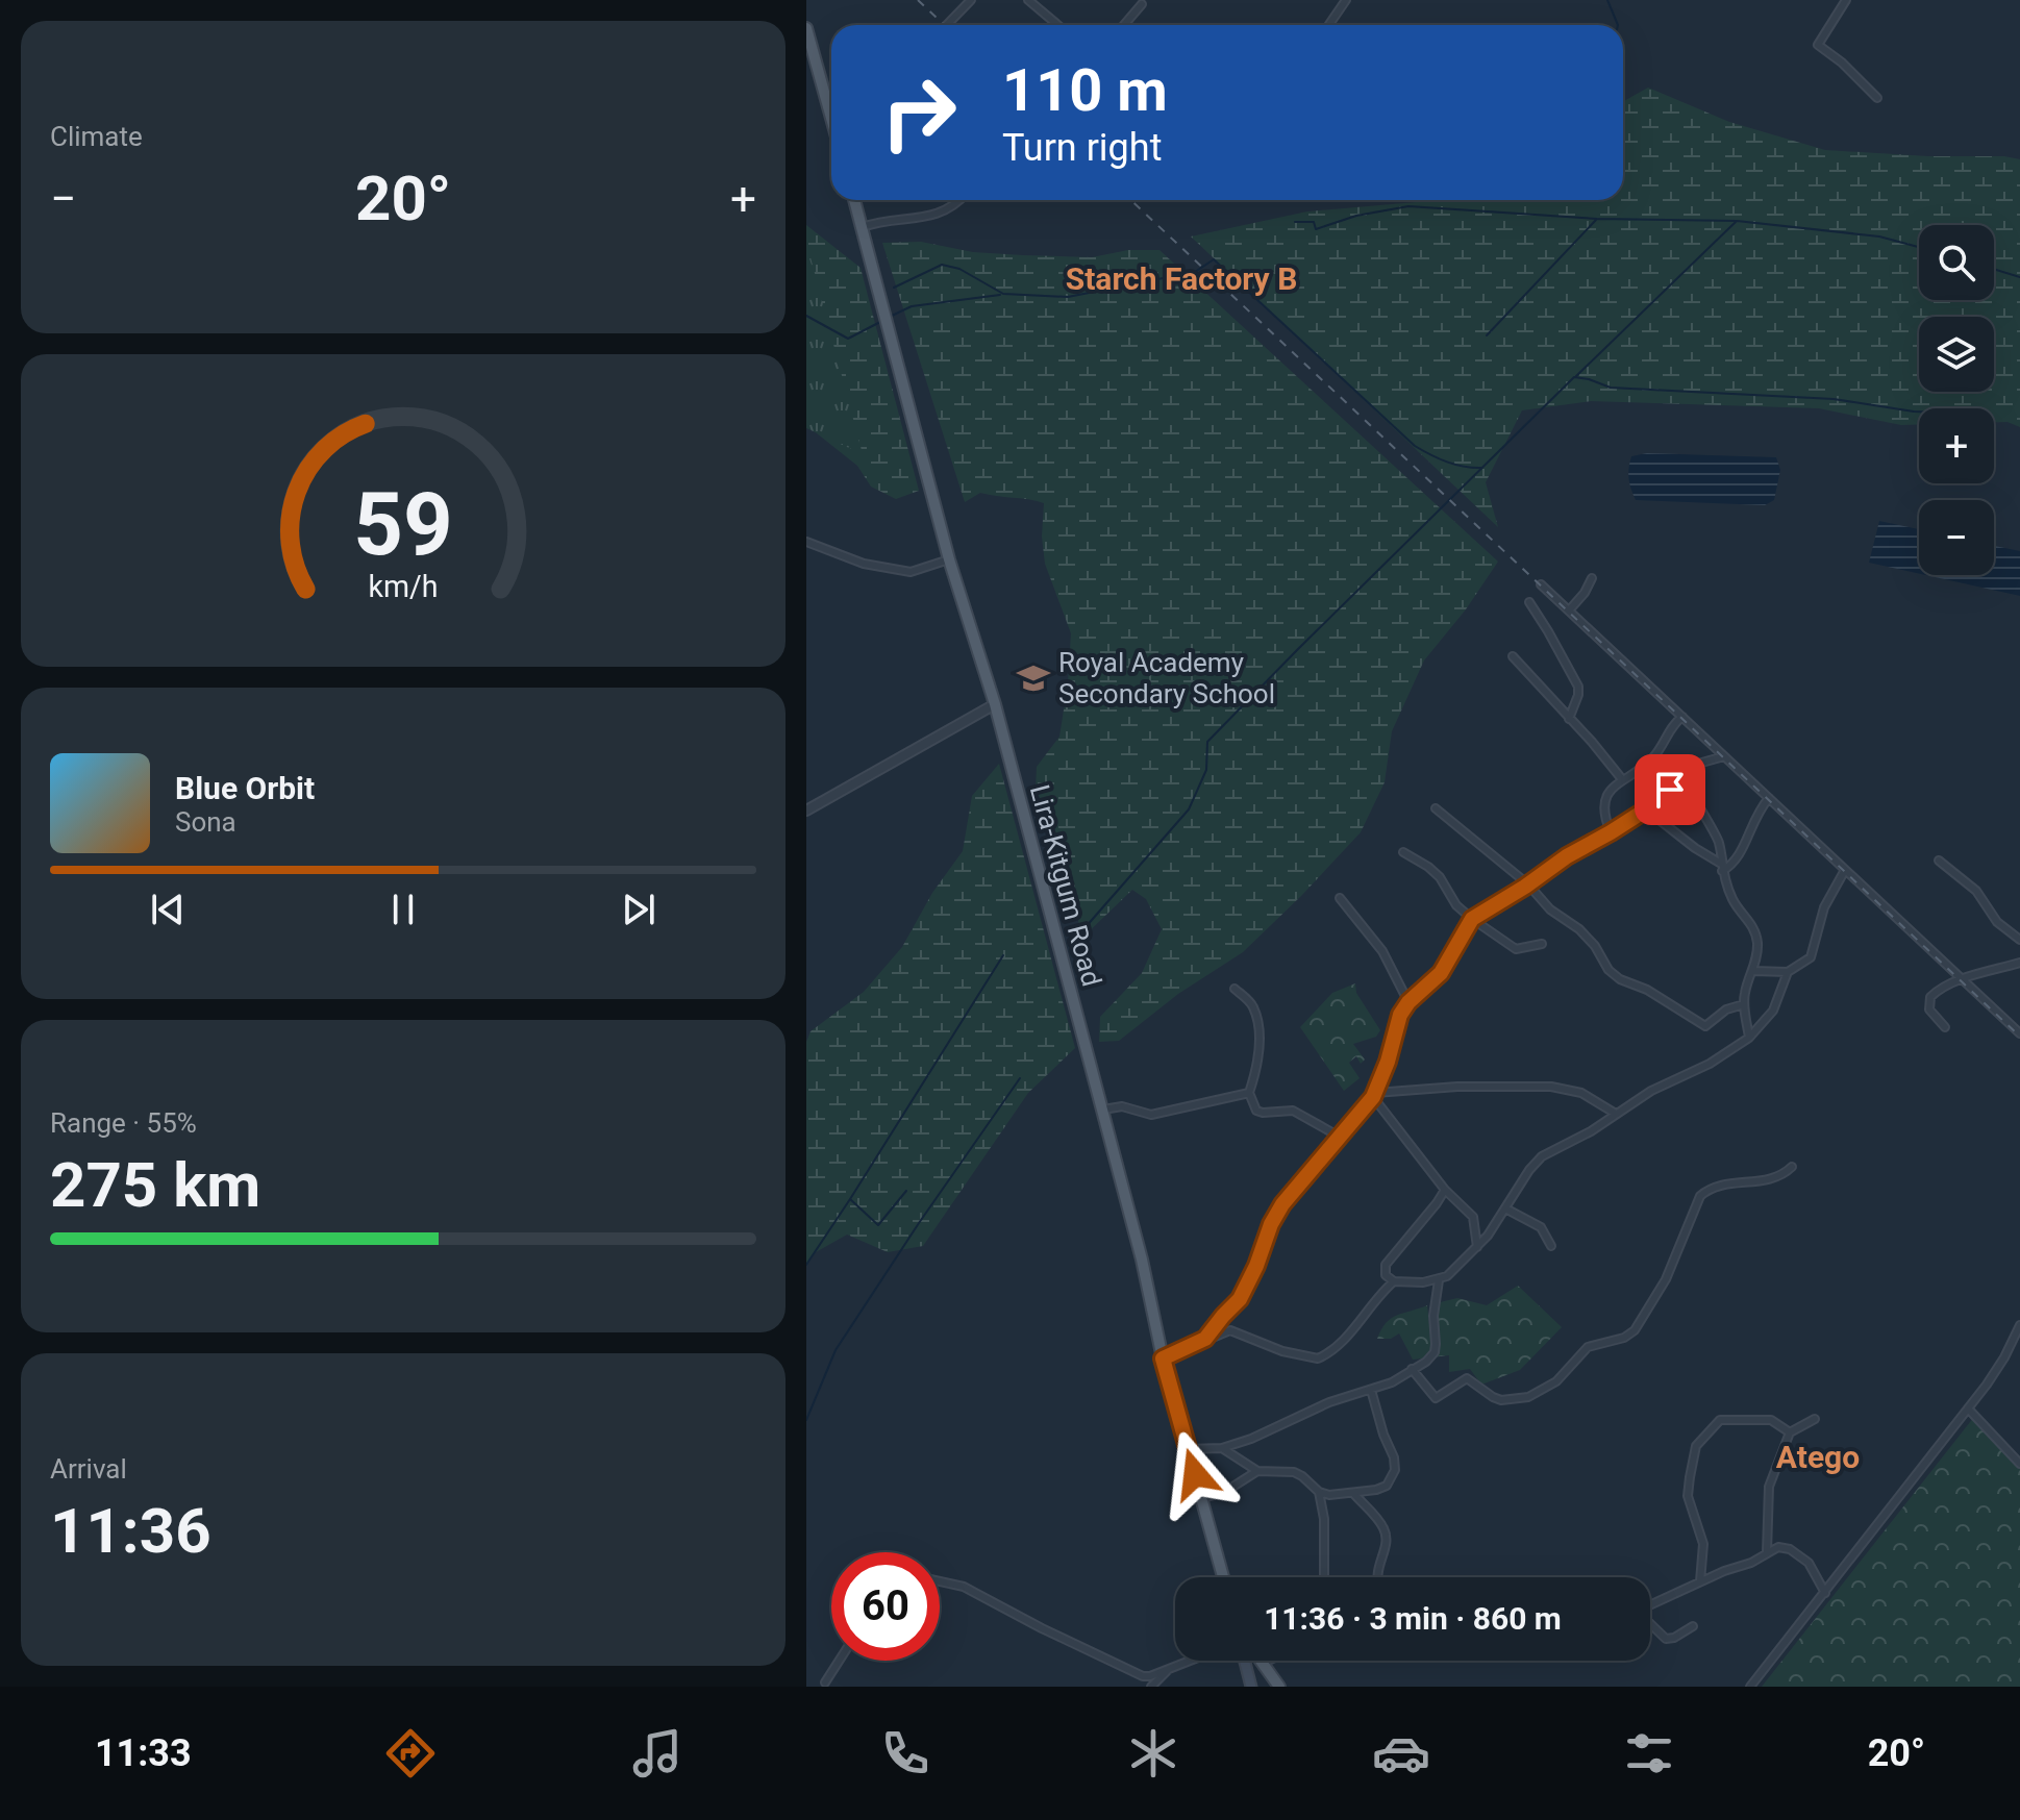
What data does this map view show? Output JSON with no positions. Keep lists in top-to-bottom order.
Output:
{
  "streets": {
    "main road": ["Lira-Kitgum Road"]
  },
  "districts": ["Starch Factory B", "Atego"],
  "places": {
    "school or university": ["Royal Academy Secondary School"]
  },
  "page": {
    "tile": [
      "Climate",
      ["Range · 55%", "275 km"],
      ["Arrival", "11:36"]
    ],
    "turn": ["110 m", "Turn right"],
    "heat": ["−", "20°", "+"],
    "map_buttons": ["+", "−"],
    "song": ["Blue Orbit", "Sona"],
    "limit": "60",
    "trip": "11:36 · 3 min · 860 m",
    "tabs": ["11:33", "20°"],
    "gauge": ["59", "km/h"]
  }
}
